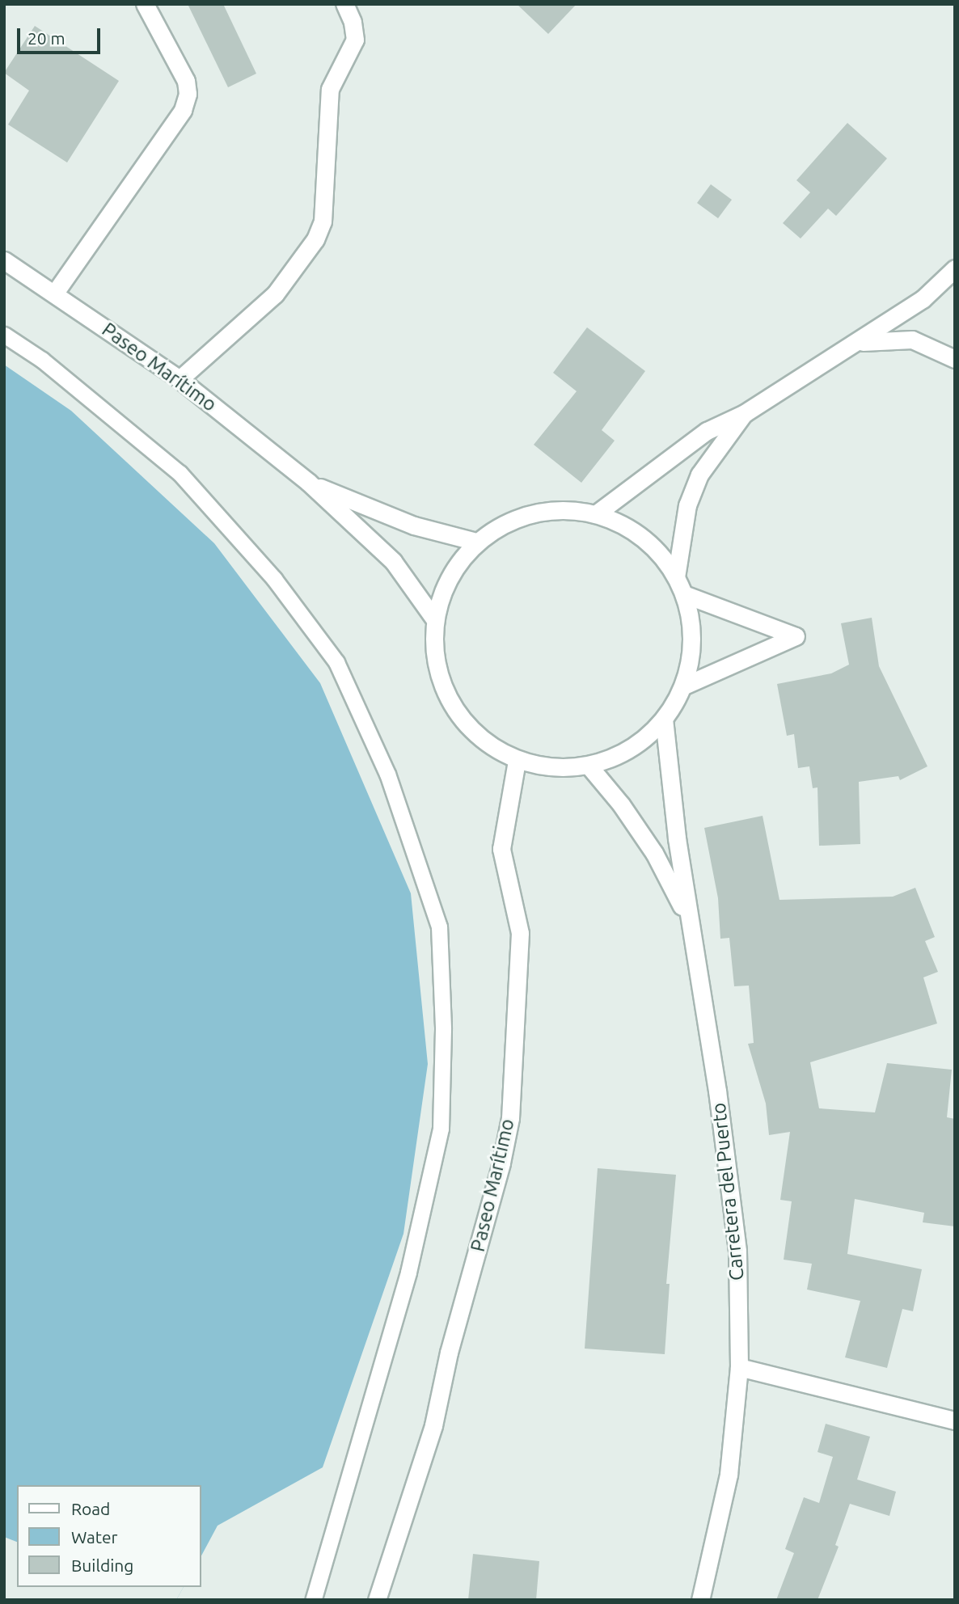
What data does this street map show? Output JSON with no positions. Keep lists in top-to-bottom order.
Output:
{
  "streets": {
    "main road": ["Paseo Marítimo", "Carretera del Puerto"]
  },
  "legend": ["Road", "Water", "Building"],
  "scale_bar": "20 m"
}
